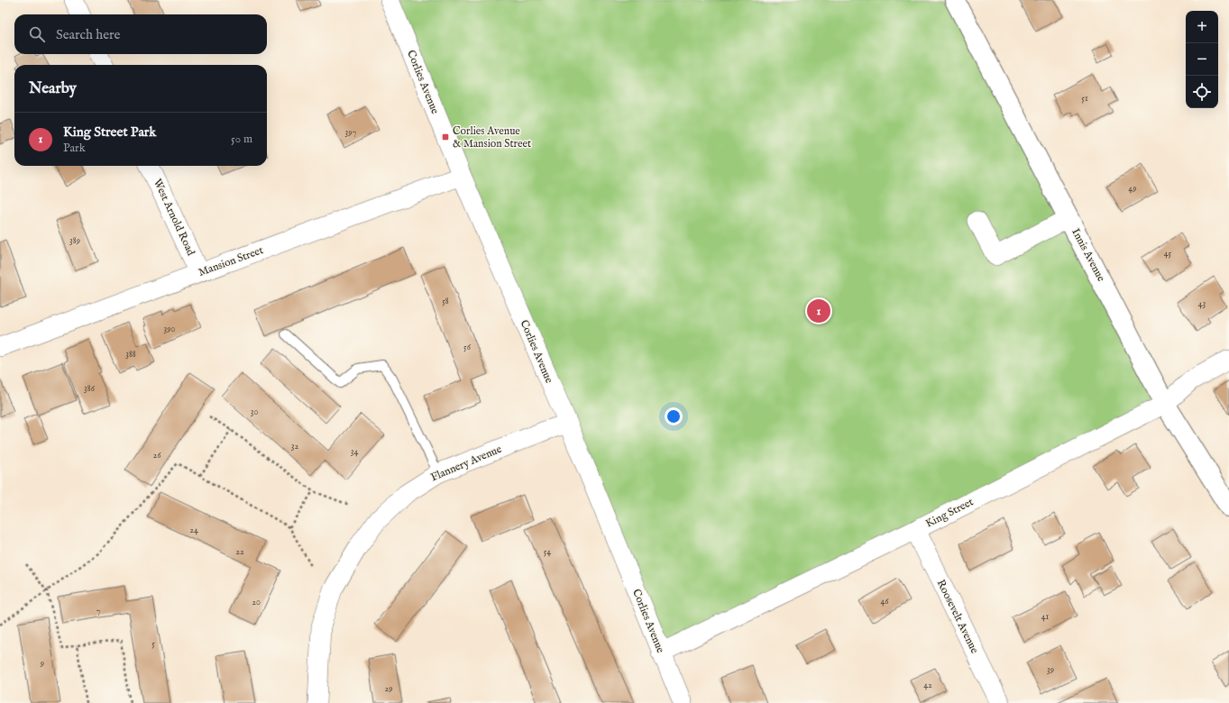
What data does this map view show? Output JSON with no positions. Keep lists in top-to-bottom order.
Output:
{
  "streets": {
    "main road": ["Innis Avenue"],
    "street": [
      "Corlies Avenue",
      "West Arnold Road",
      "Mansion Street",
      "Flannery Avenue",
      "King Street",
      "Roosevelt Avenue"
    ]
  },
  "crossings": [
    ["Corlies Avenue", "Mansion Street"],
    ["Corlies Avenue", "Flannery Avenue"],
    ["Corlies Avenue", "King Street"],
    ["West Arnold Road", "Mansion Street"],
    ["Innis Avenue", "King Street"],
    ["King Street", "Roosevelt Avenue"]
  ],
  "places": {
    "transit": ["Corlies Avenue & Mansion Street"]
  },
  "house_numbers": [
    "51",
    "397",
    "49",
    "389",
    "45",
    "58",
    "43",
    "390",
    "56",
    "388",
    "386",
    "30",
    "32",
    "34",
    "26",
    "24",
    "22",
    "54",
    "46",
    "20",
    "7",
    "41",
    "5",
    "9",
    "39",
    "42",
    "29"
  ],
  "page": {
    "map_buttons": ["+", "−"],
    "search": "Search here",
    "heading": "Nearby",
    "list": [
      {
        "mark": "1",
        "name": "King Street Park",
        "note": "Park",
        "value": "50 m"
      }
    ],
    "pins": "1"
  }
}
